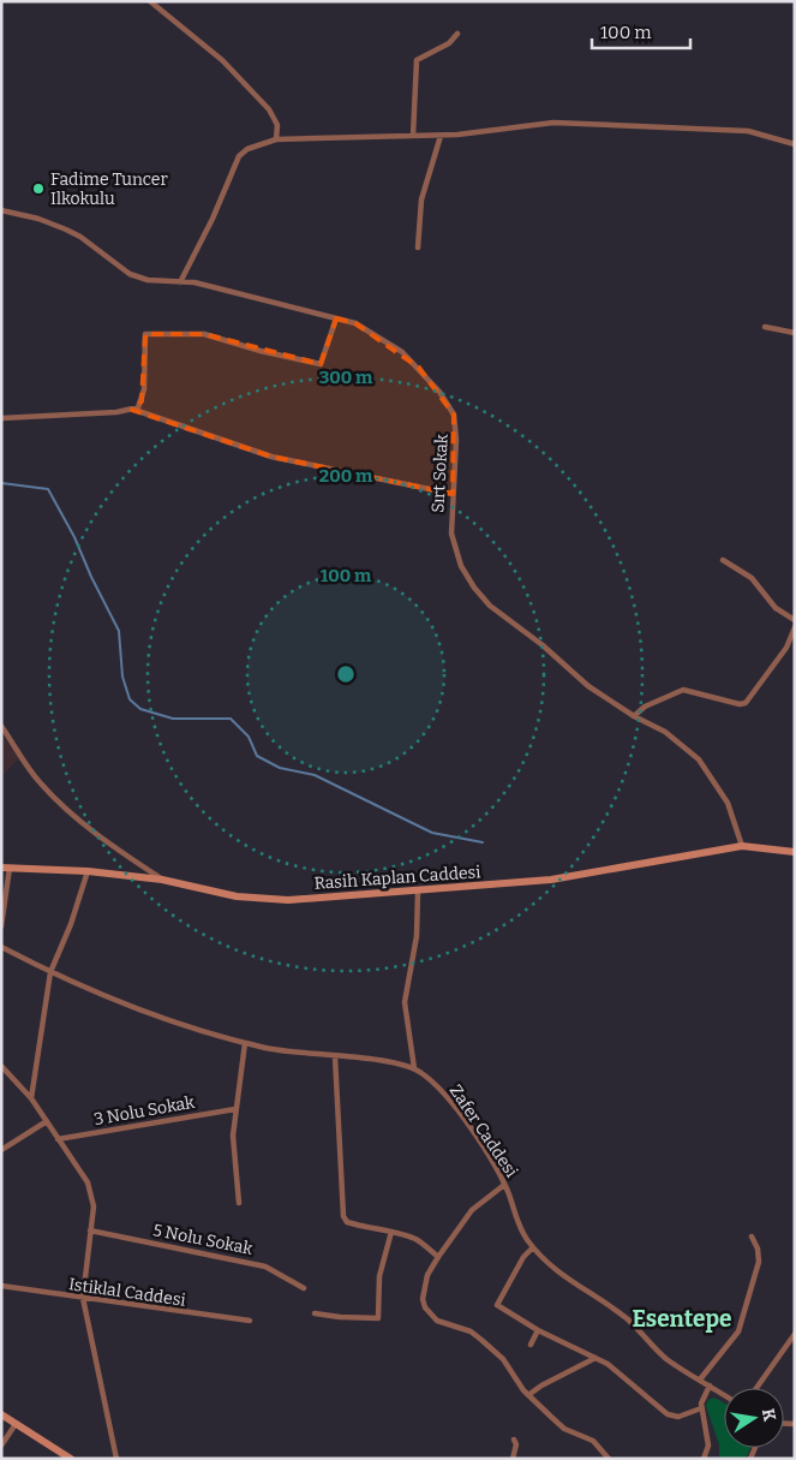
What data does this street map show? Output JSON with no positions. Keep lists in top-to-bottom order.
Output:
{
  "streets": {
    "street": [
      "Sırt Sokak",
      "Rasih Kaplan Caddesi",
      "3 Nolu Sokak",
      "Zafer Caddesi",
      "5 Nolu Sokak",
      "Istiklal Caddesi"
    ]
  },
  "crossings": [
    ["Sırt Sokak", "Rasih Kaplan Caddesi"]
  ],
  "districts": ["Esentepe"],
  "places": ["Fadime Tuncer Ilkokulu"],
  "scale_bar": "100 m",
  "north": "right",
  "rings": ["300 m", "200 m", "100 m"]
}
